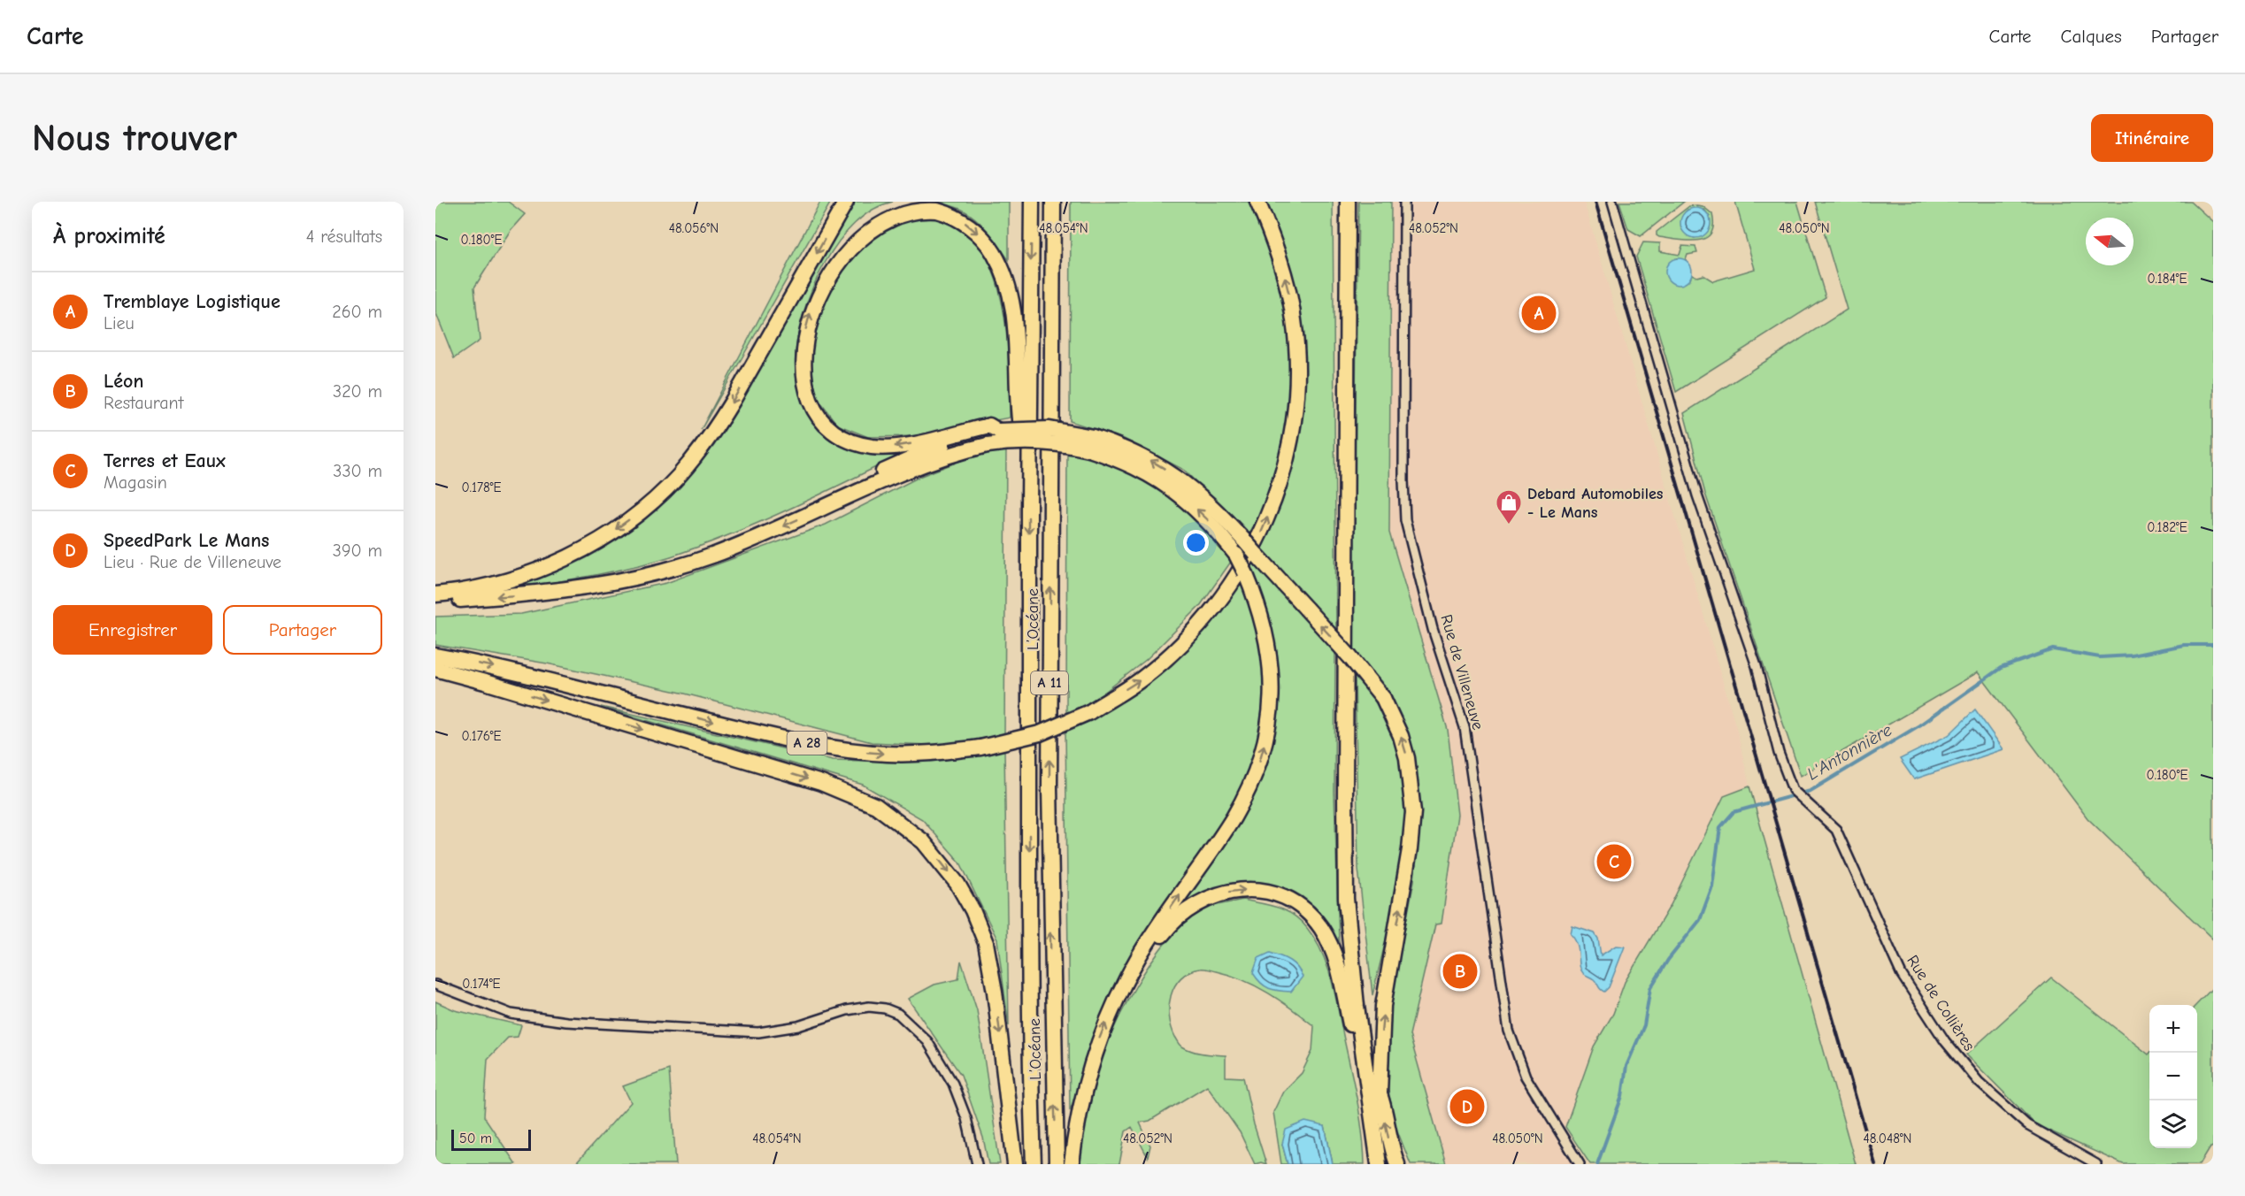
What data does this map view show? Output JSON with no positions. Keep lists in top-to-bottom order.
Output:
{
  "streets": {
    "highway": ["L’Océane", "A 11", "A 28"],
    "street": ["Rue de Villeneuve", "Rue de Collières"]
  },
  "water": ["L'Antonnière"],
  "places": {
    "shop": ["Debard Automobiles - Le Mans"]
  },
  "scale_bar": "50 m",
  "north": "left",
  "page": {
    "header": "Carte",
    "nav": ["Carte", "Calques", "Partager"],
    "buttons": [
      "Itinéraire",
      ["Enregistrer", "Partager"]
    ],
    "title": "Nous trouver",
    "heading": ["À proximité", "4 résultats"],
    "list": [
      {
        "mark": "A",
        "name": "Tremblaye Logistique",
        "note": "Lieu",
        "value": "260 m"
      },
      {
        "mark": "B",
        "name": "Léon",
        "note": "Restaurant",
        "value": "320 m"
      },
      {
        "mark": "C",
        "name": "Terres et Eaux",
        "note": "Magasin",
        "value": "330 m"
      },
      {
        "mark": "D",
        "name": "SpeedPark Le Mans",
        "note": "Lieu · Rue de Villeneuve",
        "value": "390 m"
      }
    ],
    "pins": [
      "A",
      "C",
      "B",
      "D"
    ],
    "map_buttons": ["+", "−"],
    "scale": "50 m"
  },
  "coordinates": [
    "48.056°N",
    "48.054°N",
    "48.052°N",
    "48.050°N",
    "0.180°E",
    "0.184°E",
    "0.178°E",
    "0.182°E",
    "0.176°E",
    "0.174°E",
    "48.048°N"
  ]
}
